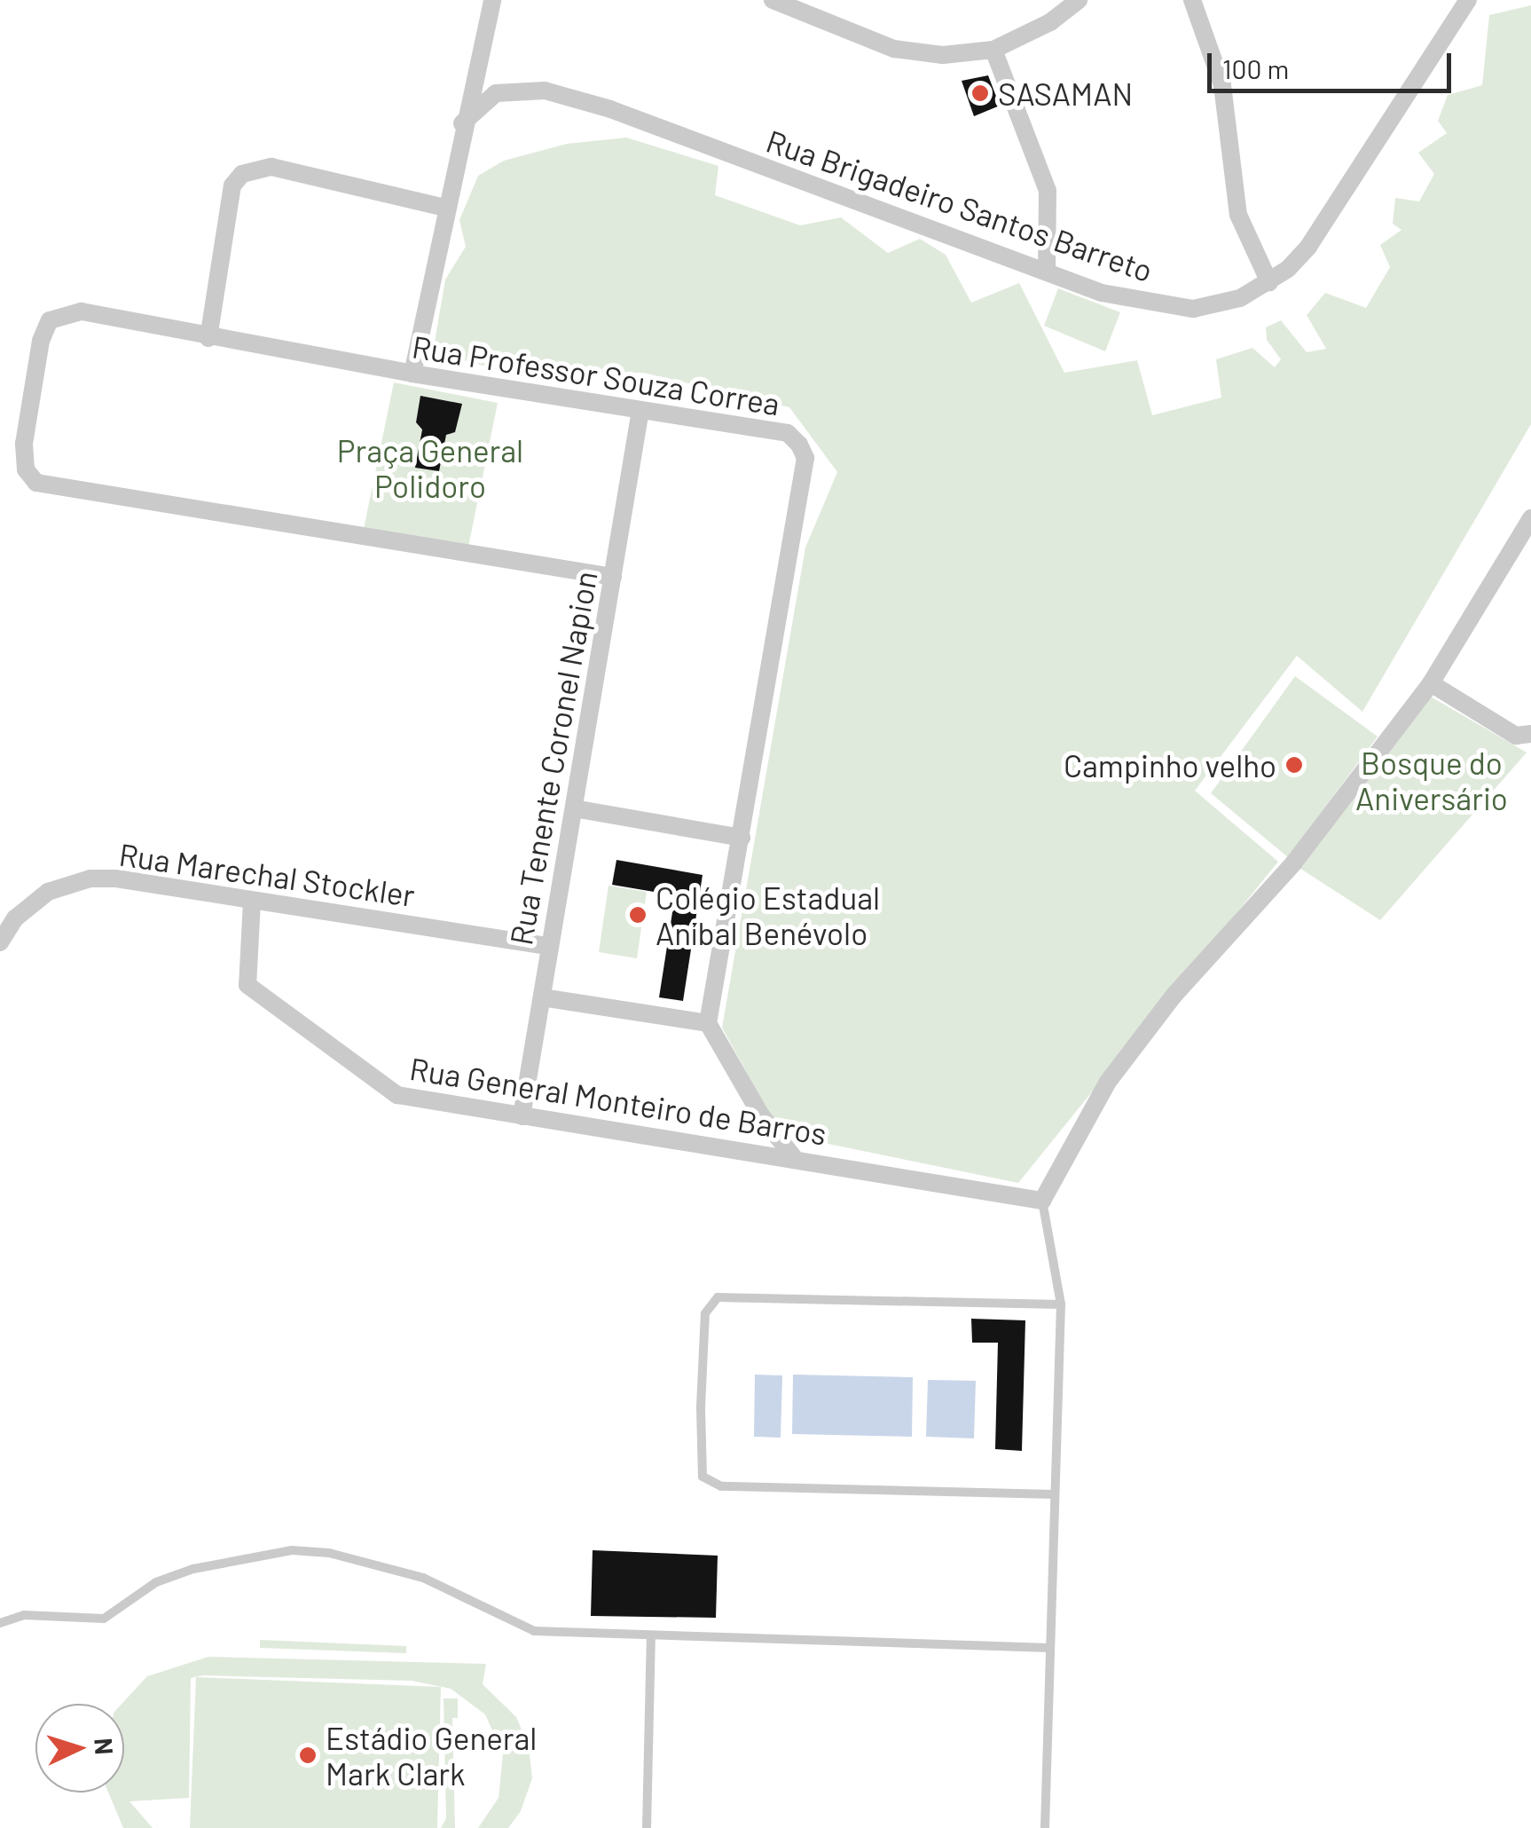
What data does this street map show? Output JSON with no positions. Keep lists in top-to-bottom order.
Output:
{
  "streets": {
    "street": [
      "Rua Brigadeiro Santos Barreto",
      "Rua Professor Souza Correa",
      "Rua Tenente Coronel Napion",
      "Rua Marechal Stockler",
      "Rua General Monteiro de Barros"
    ]
  },
  "crossings": [
    ["Rua Professor Souza Correa", "Rua Tenente Coronel Napion"],
    ["Rua Tenente Coronel Napion", "Rua Marechal Stockler"],
    ["Rua Tenente Coronel Napion", "Rua General Monteiro de Barros"],
    ["Rua Marechal Stockler", "Rua General Monteiro de Barros"]
  ],
  "parks": ["Praça General Polidoro", "Bosque do Aniversário"],
  "places": [
    "SASAMAN",
    "Campinho velho",
    "Colégio Estadual Aníbal Benévolo",
    "Estádio General Mark Clark"
  ],
  "scale_bar": "100 m",
  "north": "right"
}
